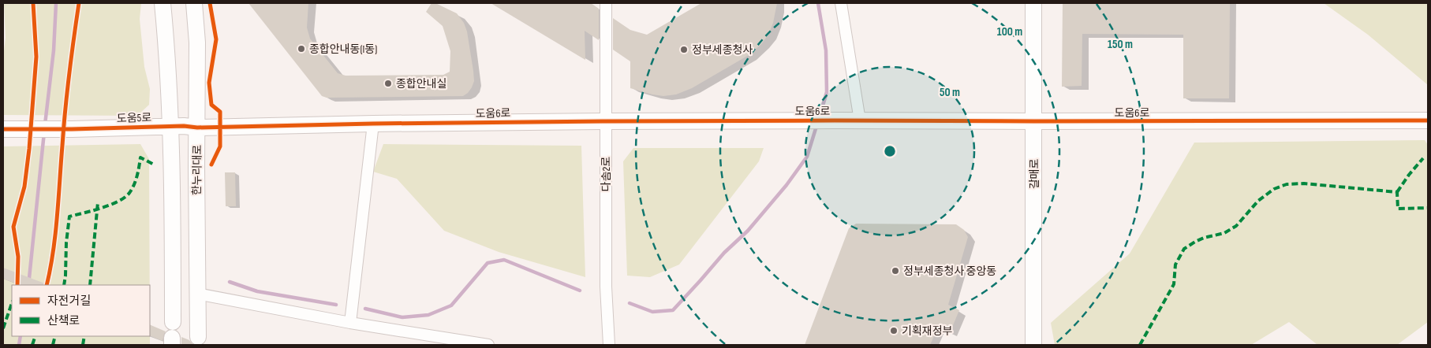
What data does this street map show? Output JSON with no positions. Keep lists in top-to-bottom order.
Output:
{
  "streets": {
    "street": [
      "도움6로",
      "도움5로",
      "한누리대로",
      "다솜2로",
      "갈매로"
    ]
  },
  "crossings": [
    ["도움6로", "도움5로"],
    ["도움6로", "한누리대로"],
    ["도움6로", "다솜2로"],
    ["도움6로", "갈매로"],
    ["도움5로", "한누리대로"]
  ],
  "places": [
    "종합안내동(I동)",
    "정부세종청사",
    "종합안내실",
    "정부세종청사 중앙동",
    "기획재정부"
  ],
  "legend": ["자전거길", "산책로"],
  "rings": ["100 m", "150 m", "50 m"]
}
